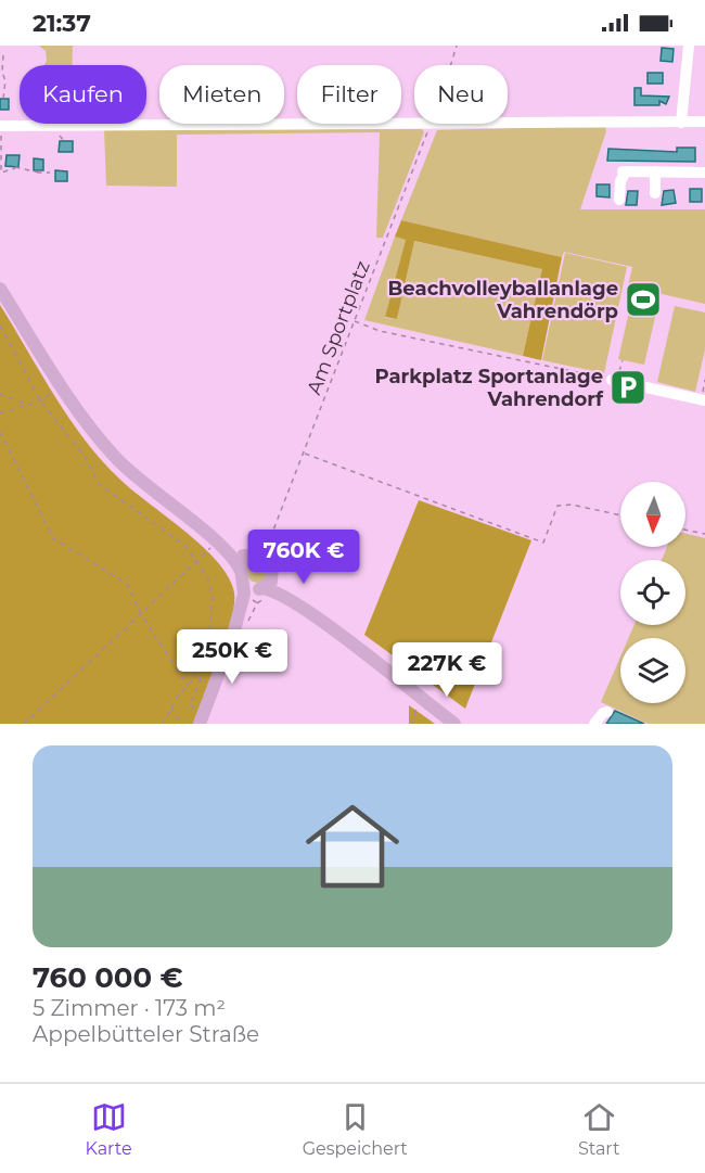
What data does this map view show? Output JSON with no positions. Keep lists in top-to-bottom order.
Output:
{
  "streets": {
    "path": ["Am Sportplatz"]
  },
  "places": {
    "sports": ["Beachvolleyballanlage Vahrendörp"],
    "parking": ["Parkplatz Sportanlage Vahrendorf"]
  },
  "north": "bottom",
  "page": {
    "status": "21:37",
    "chip": [
      "Kaufen",
      "Mieten",
      "Filter",
      "Neu"
    ],
    "price": ["760K €", "250K €", "227K €"],
    "list": [
      {
        "name": "760 000 €",
        "note": "5 Zimmer · 173 m² · Appelbütteler Straße"
      }
    ],
    "tabs": ["Karte", "Gespeichert", "Start"]
  }
}
